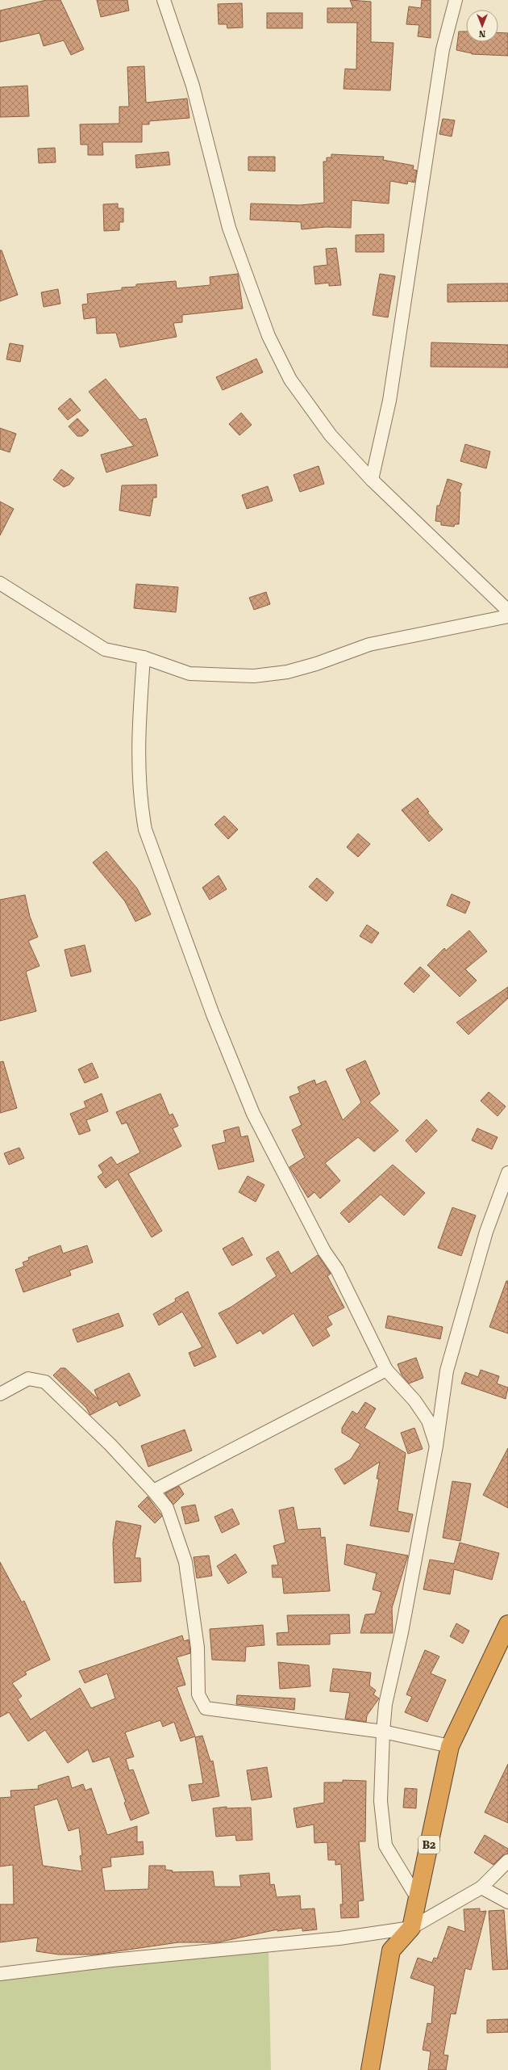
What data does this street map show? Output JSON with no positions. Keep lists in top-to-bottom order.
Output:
{
  "streets": {
    "highway": ["B2"]
  },
  "north": "bottom"
}
